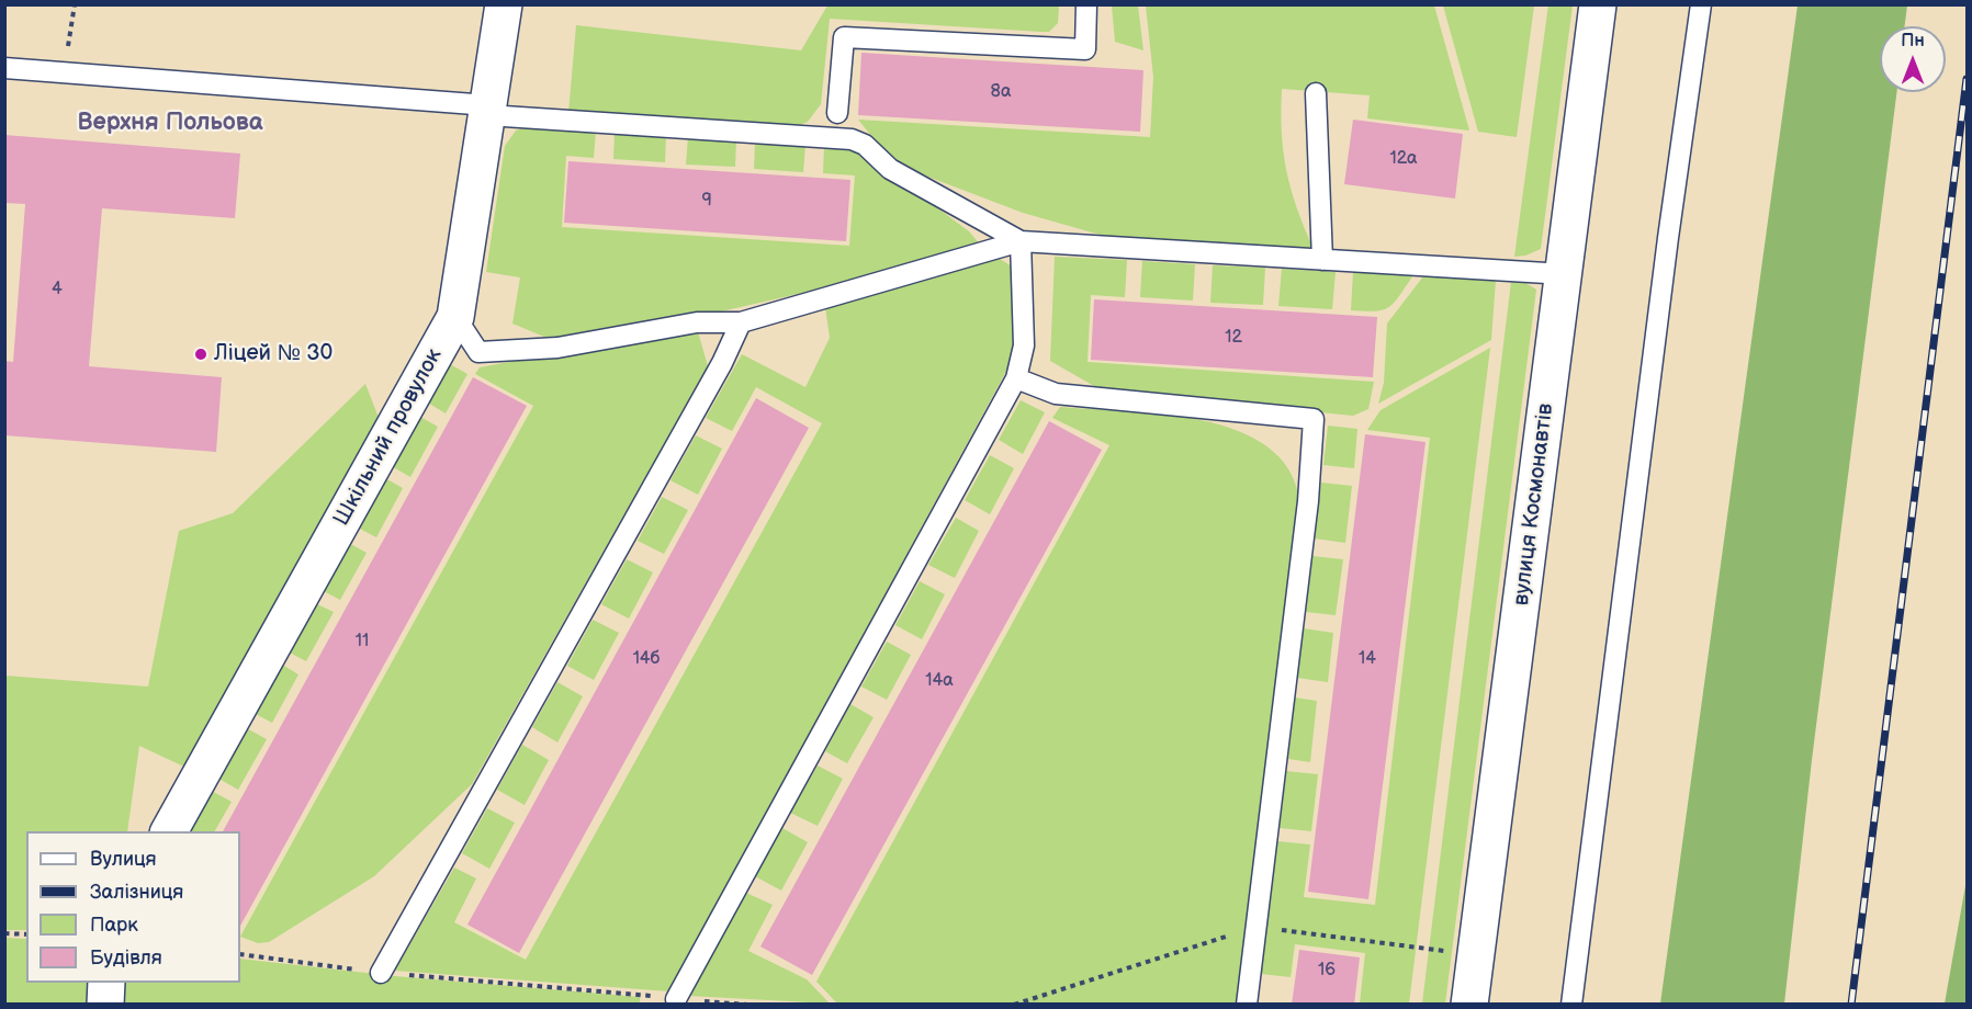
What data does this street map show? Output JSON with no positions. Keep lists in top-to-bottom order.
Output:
{
  "streets": {
    "street": ["Шкільний провулок", "вулиця Космонавтів"]
  },
  "districts": ["Верхня Польова"],
  "places": ["Ліцей № 30"],
  "house_numbers": [
    "8а",
    "12а",
    "9",
    "4",
    "12",
    "11",
    "14б",
    "14",
    "14а",
    "16"
  ],
  "legend": [
    "Вулиця",
    "Залізниця",
    "Парк",
    "Будівля"
  ],
  "north": "top"
}
